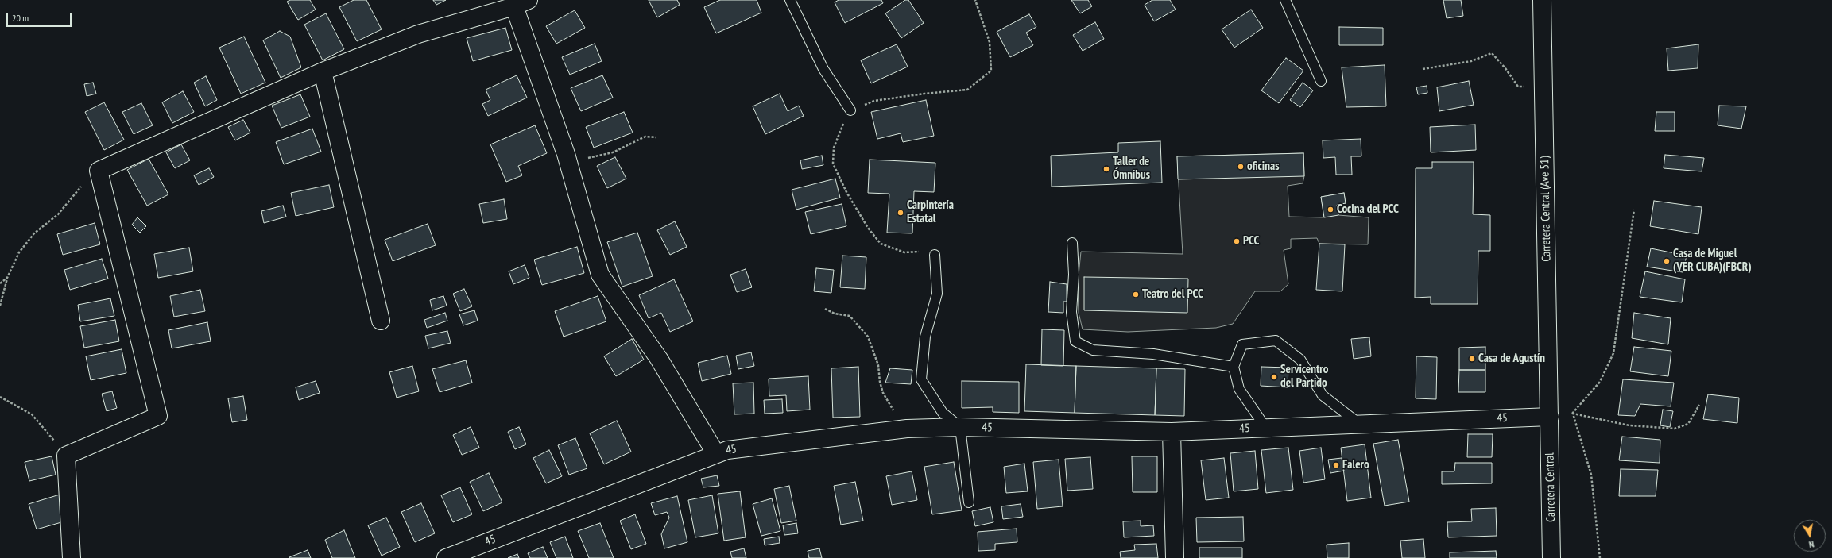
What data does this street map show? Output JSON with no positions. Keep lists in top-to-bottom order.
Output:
{
  "streets": {
    "street": ["Carretera Central (Ave 51)", "45", "Carretera Central"]
  },
  "crossings": [
    ["Carretera Central (Ave 51)", "45"],
    ["Carretera Central (Ave 51)", "Carretera Central"],
    ["45", "Carretera Central"]
  ],
  "places": [
    "oficinas",
    "Taller de Ómnibus",
    "Cocina del PCC",
    "Carpintería Estatal",
    "PCC",
    "Casa de Miguel (VER CUBA)(FBCR)",
    "Teatro del PCC",
    "Casa de Agustín",
    "Servicentro del Partido",
    "Falero"
  ],
  "scale_bar": "20 m",
  "north": "bottom"
}
